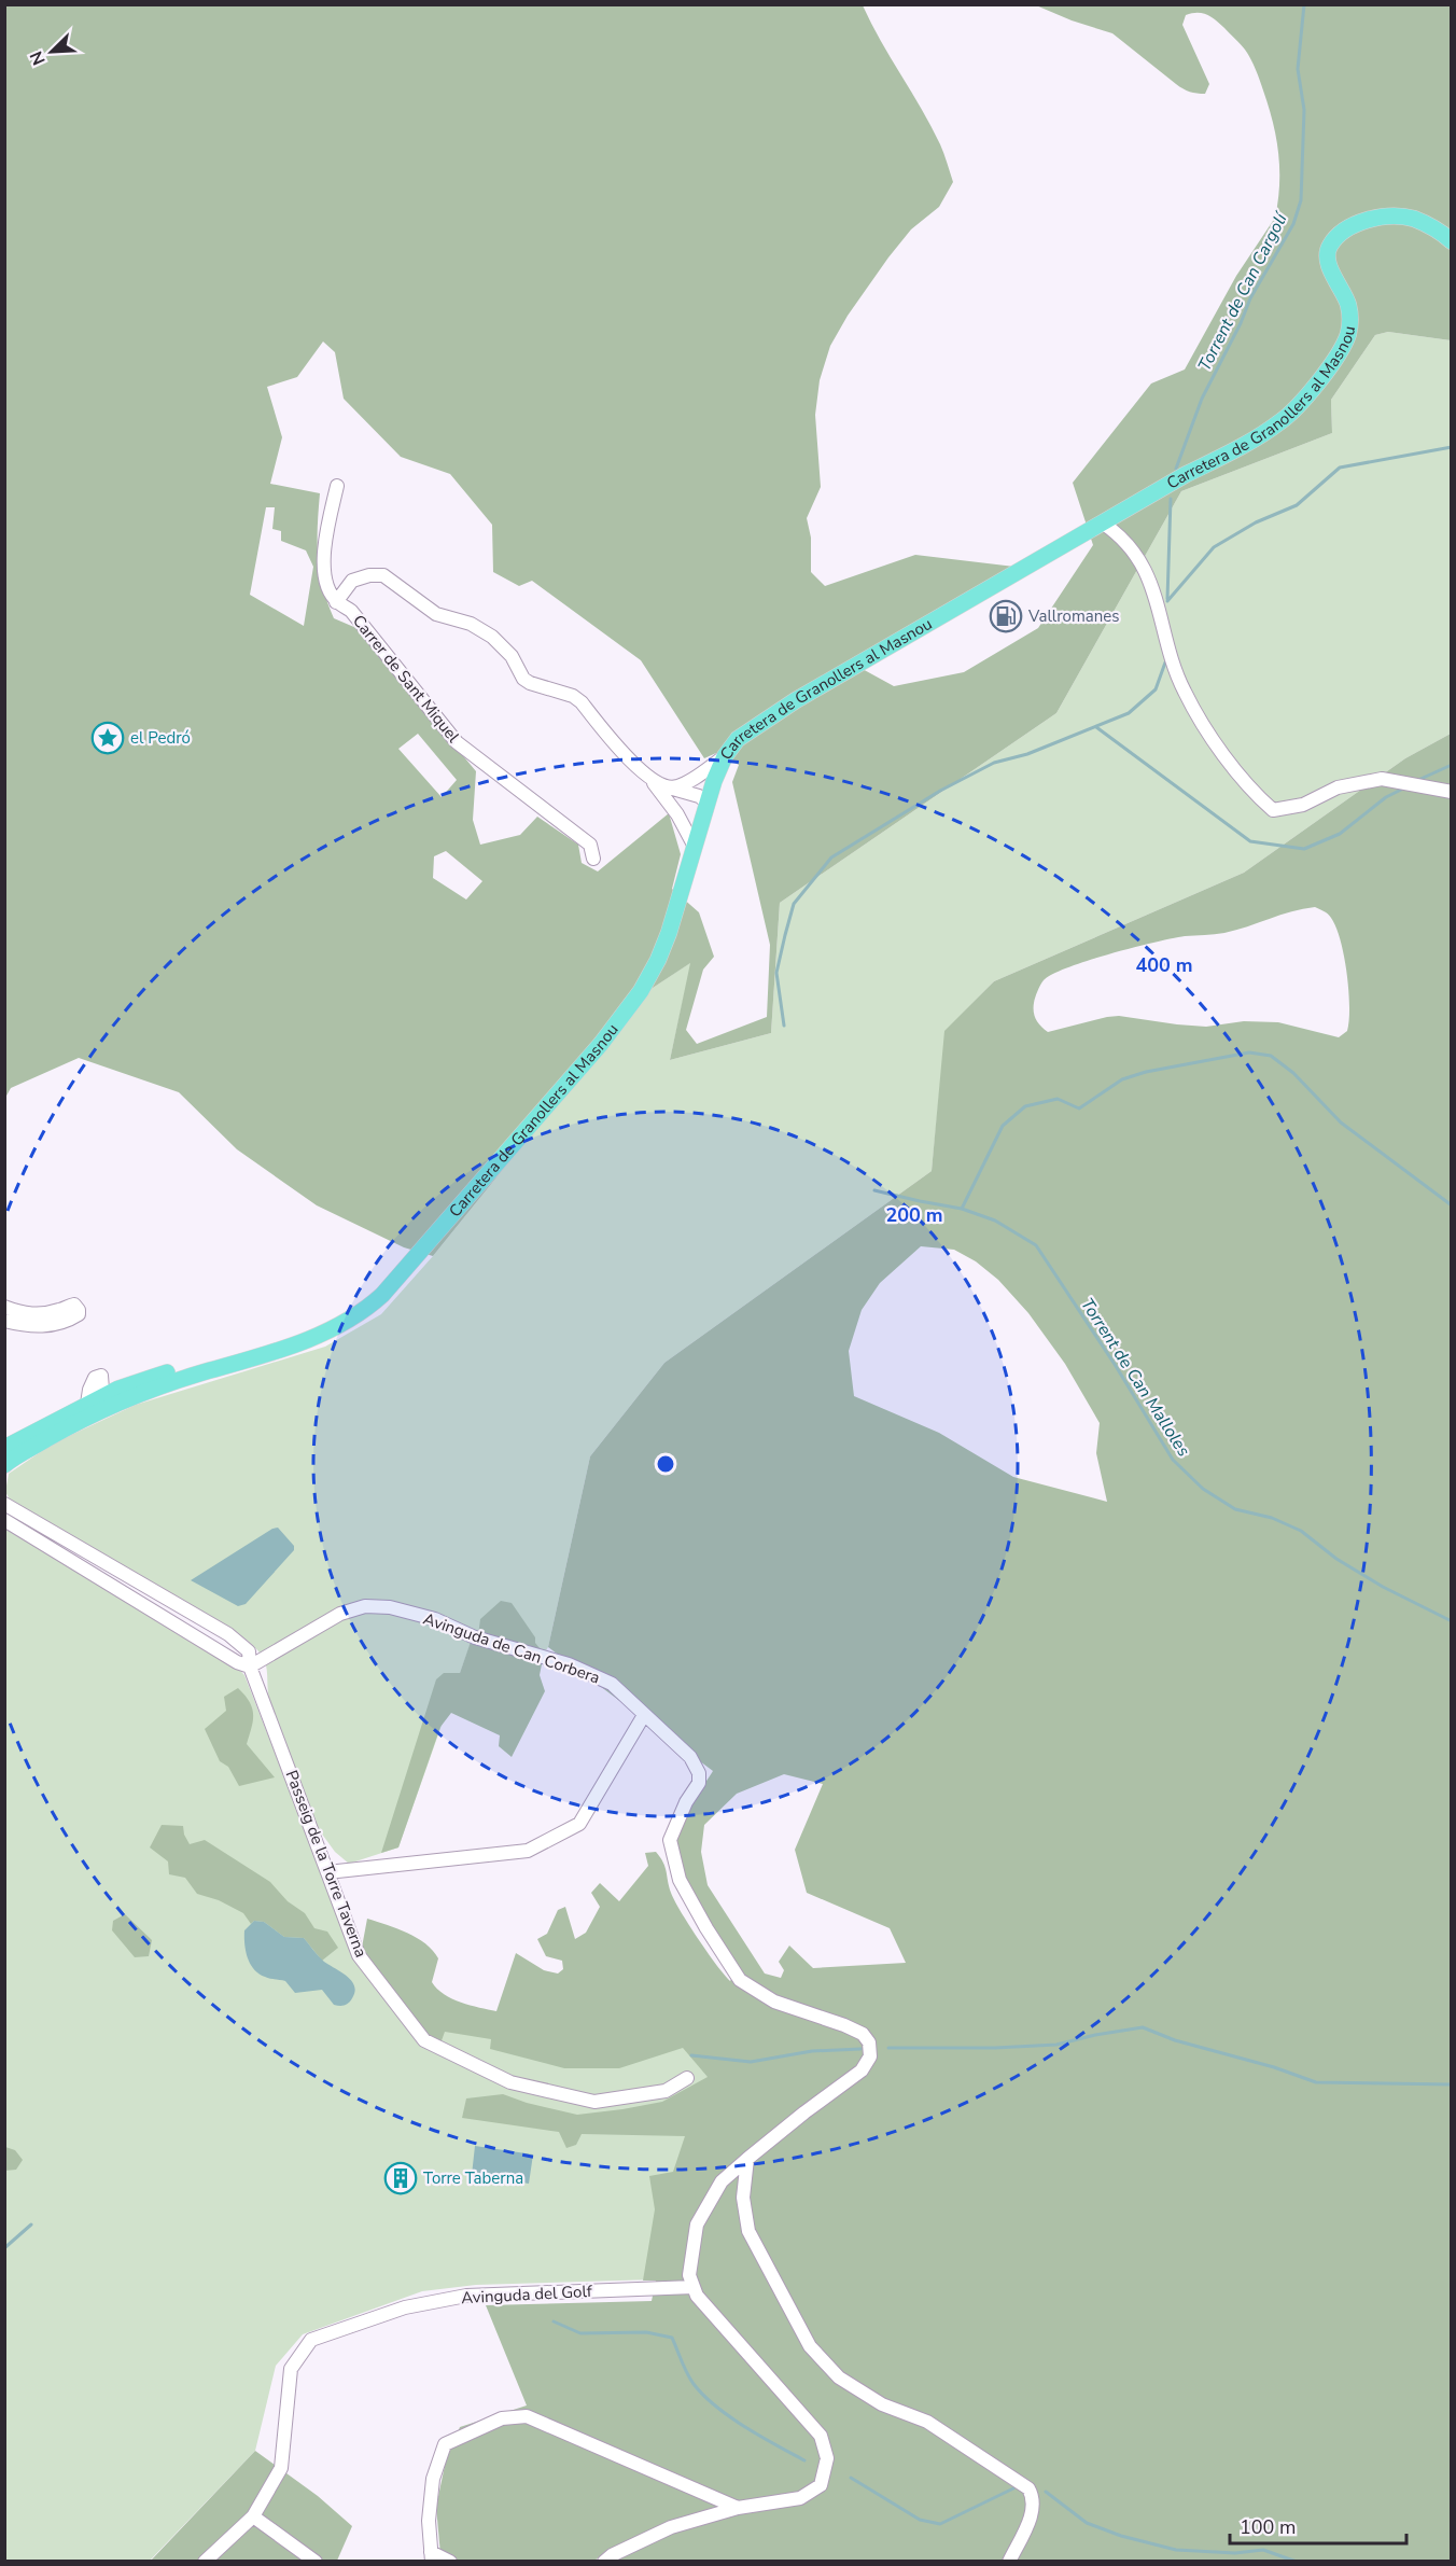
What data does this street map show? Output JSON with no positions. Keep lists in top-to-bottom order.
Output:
{
  "streets": {
    "main road": ["Carretera de Granollers al Masnou"],
    "street": [
      "Carrer de Sant Miquel",
      "Avinguda de Can Corbera",
      "Passeig de la Torre Taverna",
      "Avinguda del Golf"
    ]
  },
  "crossings": [
    ["Avinguda de Can Corbera", "Passeig de la Torre Taverna"]
  ],
  "water": ["Torrent de Can Cargolí", "Torrent de Can Malloles"],
  "places": {
    "fuel station": ["Vallromanes"],
    "place": ["el Pedró"],
    "building": ["Torre Taberna"]
  },
  "scale_bar": "100 m",
  "north": "bottom left",
  "rings": ["400 m", "200 m"]
}
